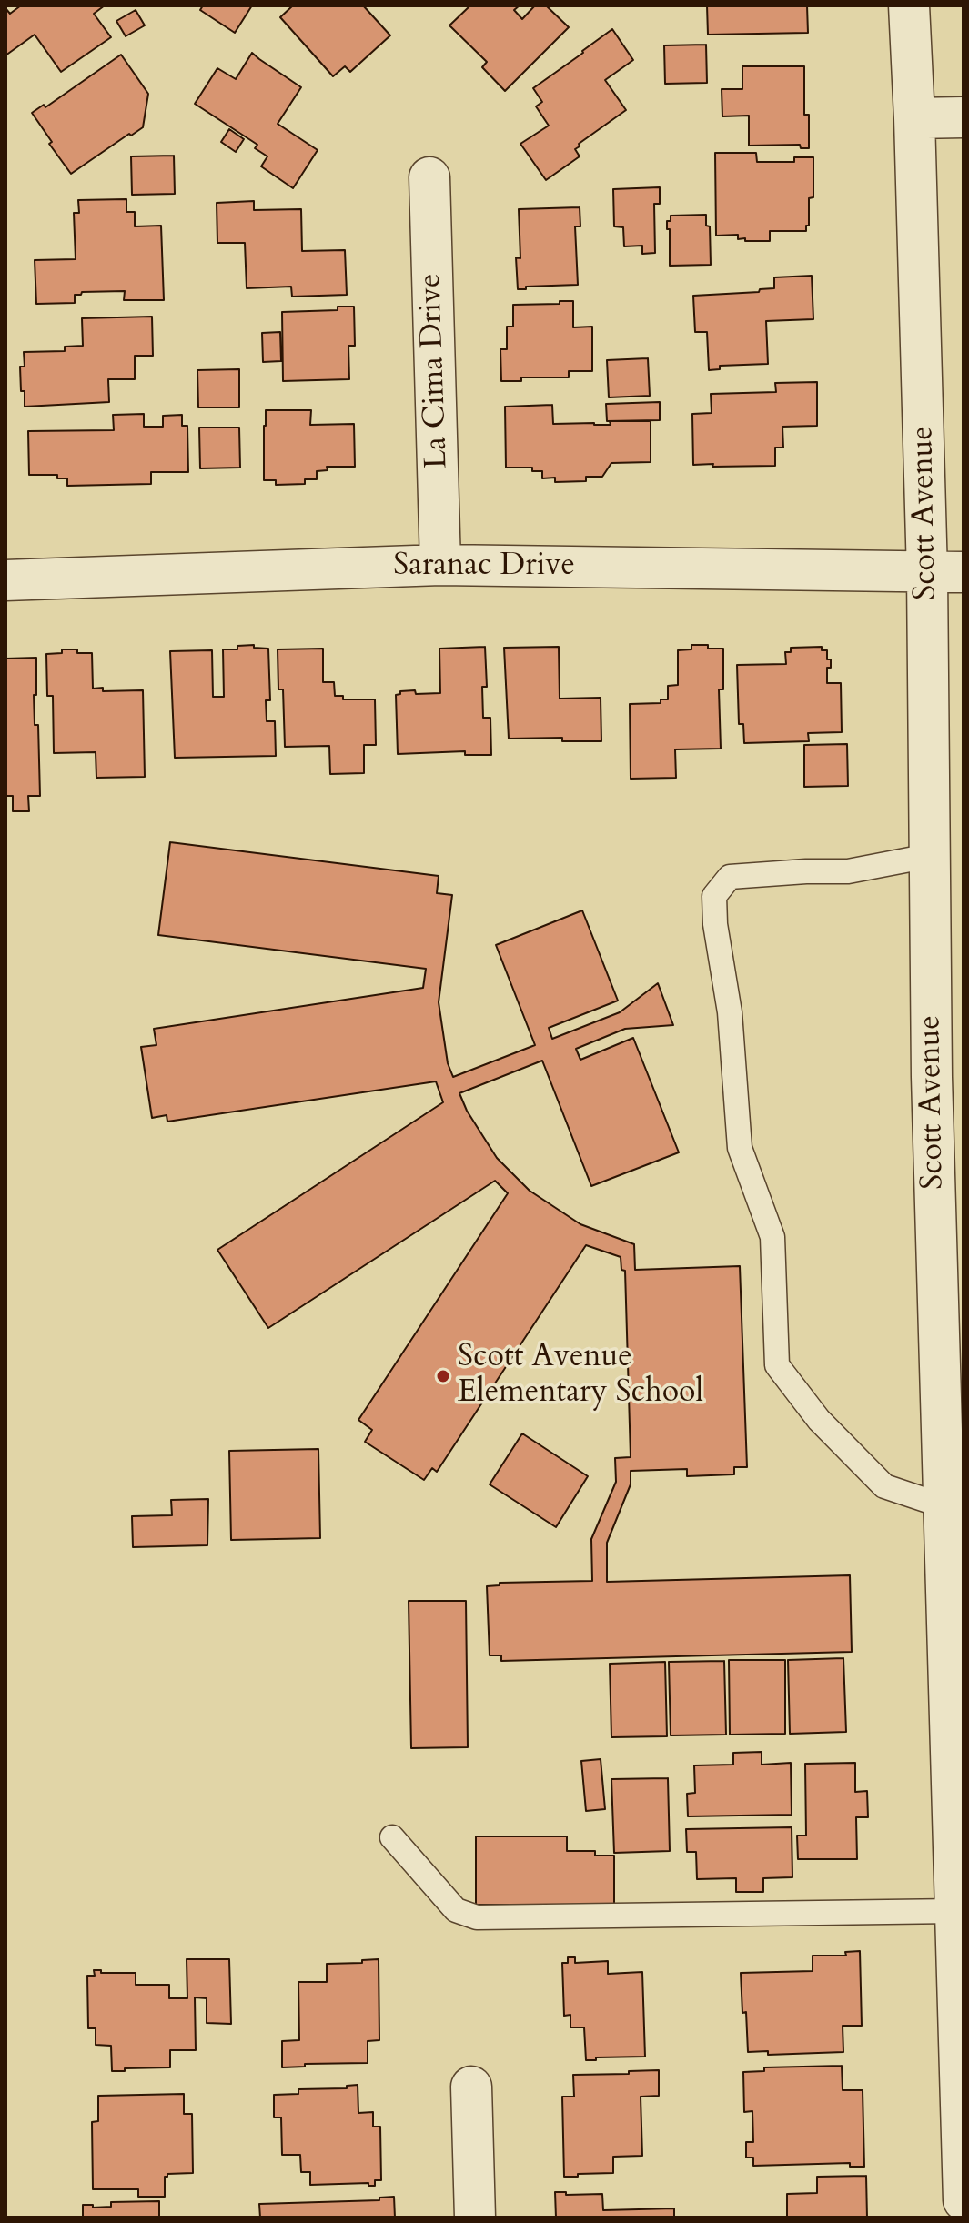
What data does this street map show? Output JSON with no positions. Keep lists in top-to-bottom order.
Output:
{
  "streets": {
    "street": ["La Cima Drive", "Scott Avenue", "Saranac Drive"]
  },
  "crossings": [
    ["La Cima Drive", "Saranac Drive"],
    ["Scott Avenue", "Saranac Drive"]
  ],
  "places": ["Scott Avenue Elementary School"]
}
